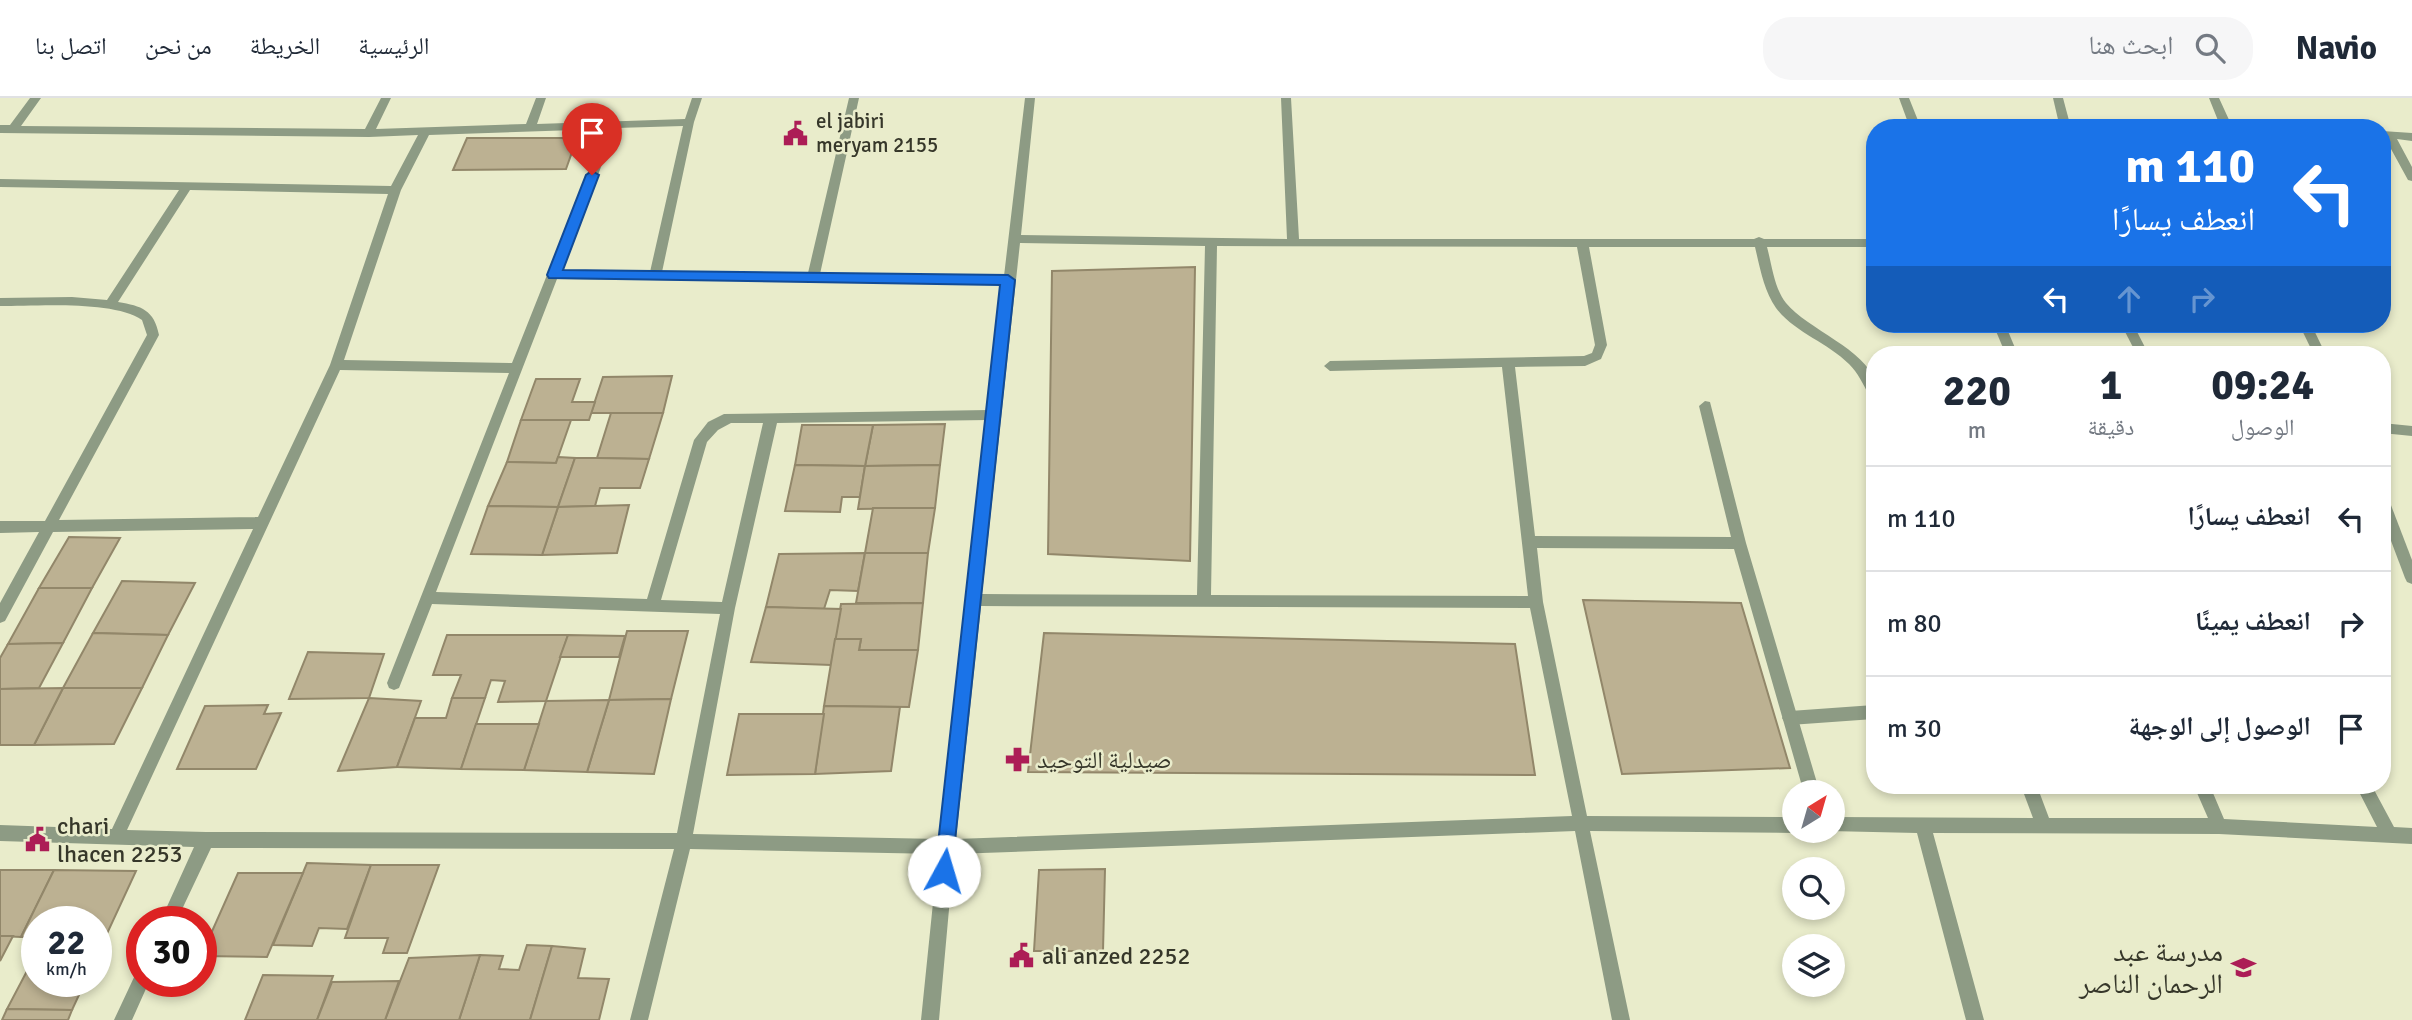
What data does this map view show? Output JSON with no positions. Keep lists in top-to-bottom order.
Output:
{
  "places": {
    "public building": ["el jabiri meryam 2155", "chari lhacen 2253", "ali anzed 2252"],
    "pharmacy": ["صيدلية التوحيد"],
    "school or university": ["مدرسة عبد الرحمان الناصر"]
  },
  "north": "top right",
  "page": {
    "header": "Navio",
    "search": "ابحث هنا",
    "nav": [
      "الرئيسية",
      "الخريطة",
      "من نحن",
      "اتصل بنا"
    ],
    "turn": ["110 m", "انعطف يسارًا"],
    "eta": [
      "09:24",
      "الوصول",
      "1",
      "دقيقة",
      "220",
      "m"
    ],
    "list": [
      {
        "name": "انعطف يسارًا",
        "value": "110 m"
      },
      {
        "name": "انعطف يمينًا",
        "value": "80 m"
      },
      {
        "name": "الوصول إلى الوجهة",
        "value": "30 m"
      }
    ],
    "speed": "22 km/h",
    "limit": "30"
  }
}
